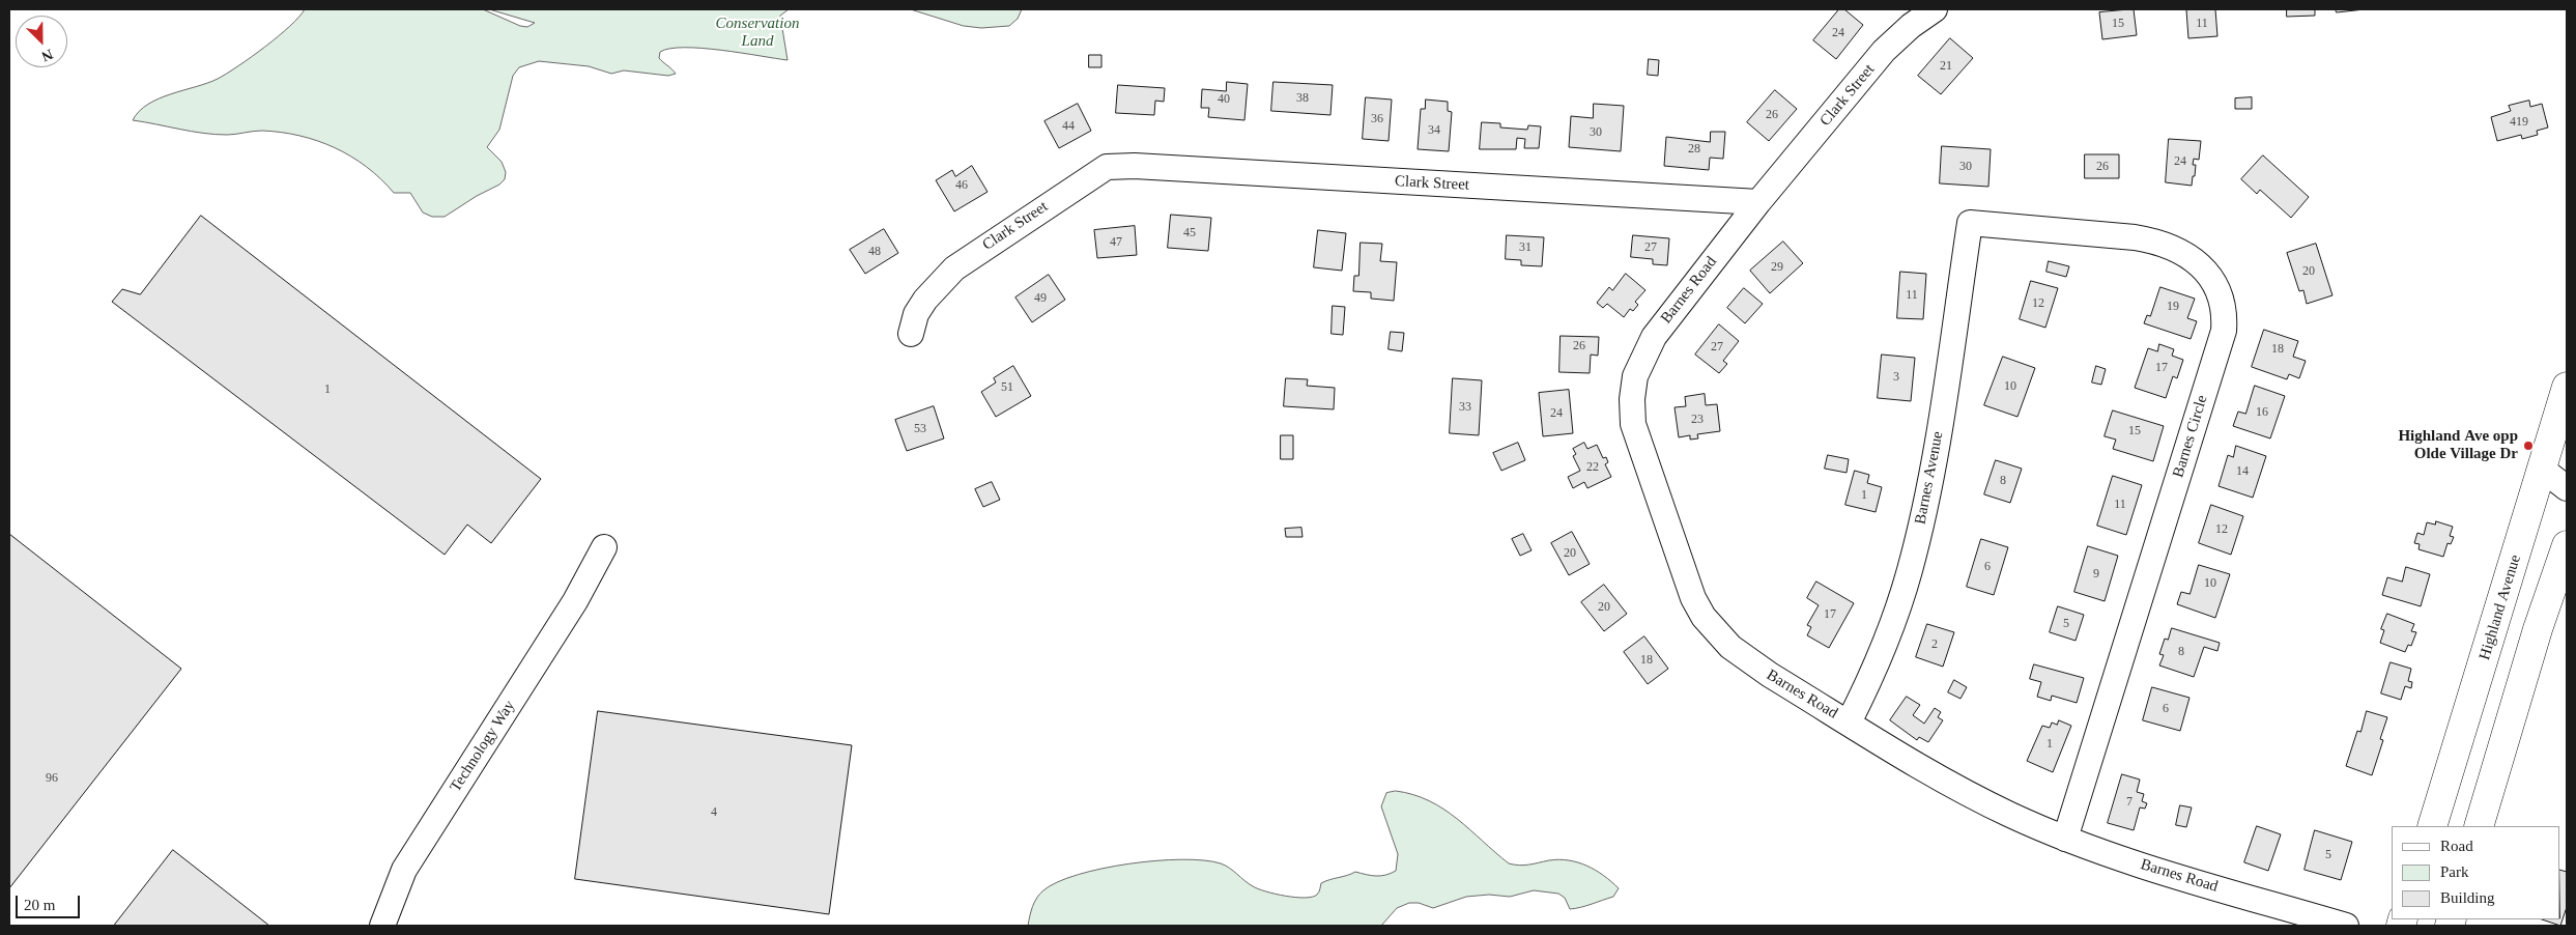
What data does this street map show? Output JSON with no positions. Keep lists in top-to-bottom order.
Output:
{
  "streets": {
    "main road": ["Highland Avenue"],
    "street": [
      "Clark Street",
      "Barnes Road",
      "Barnes Circle",
      "Barnes Avenue",
      "Technology Way"
    ]
  },
  "crossings": [
    ["Clark Street", "Barnes Road"],
    ["Barnes Road", "Barnes Circle"],
    ["Barnes Road", "Barnes Avenue"],
    ["Barnes Circle", "Barnes Avenue"]
  ],
  "parks": ["Conservation Land"],
  "places": ["Highland Ave opp Olde Village Dr"],
  "house_numbers": [
    "15",
    "11",
    "24",
    "21",
    "38",
    "40",
    "26",
    "36",
    "419",
    "44",
    "34",
    "30",
    "28",
    "24",
    "30",
    "26",
    "46",
    "45",
    "47",
    "31",
    "27",
    "48",
    "29",
    "20",
    "11",
    "49",
    "12",
    "19",
    "26",
    "27",
    "18",
    "17",
    "3",
    "10",
    "51",
    "1",
    "33",
    "16",
    "24",
    "23",
    "53",
    "15",
    "22",
    "14",
    "8",
    "1",
    "11",
    "12",
    "20",
    "6",
    "9",
    "10",
    "20",
    "17",
    "5",
    "2",
    "8",
    "18",
    "6",
    "1",
    "96",
    "7",
    "4",
    "5"
  ],
  "legend": ["Road", "Park", "Building"],
  "scale_bar": "20 m",
  "north": "bottom right"
}
